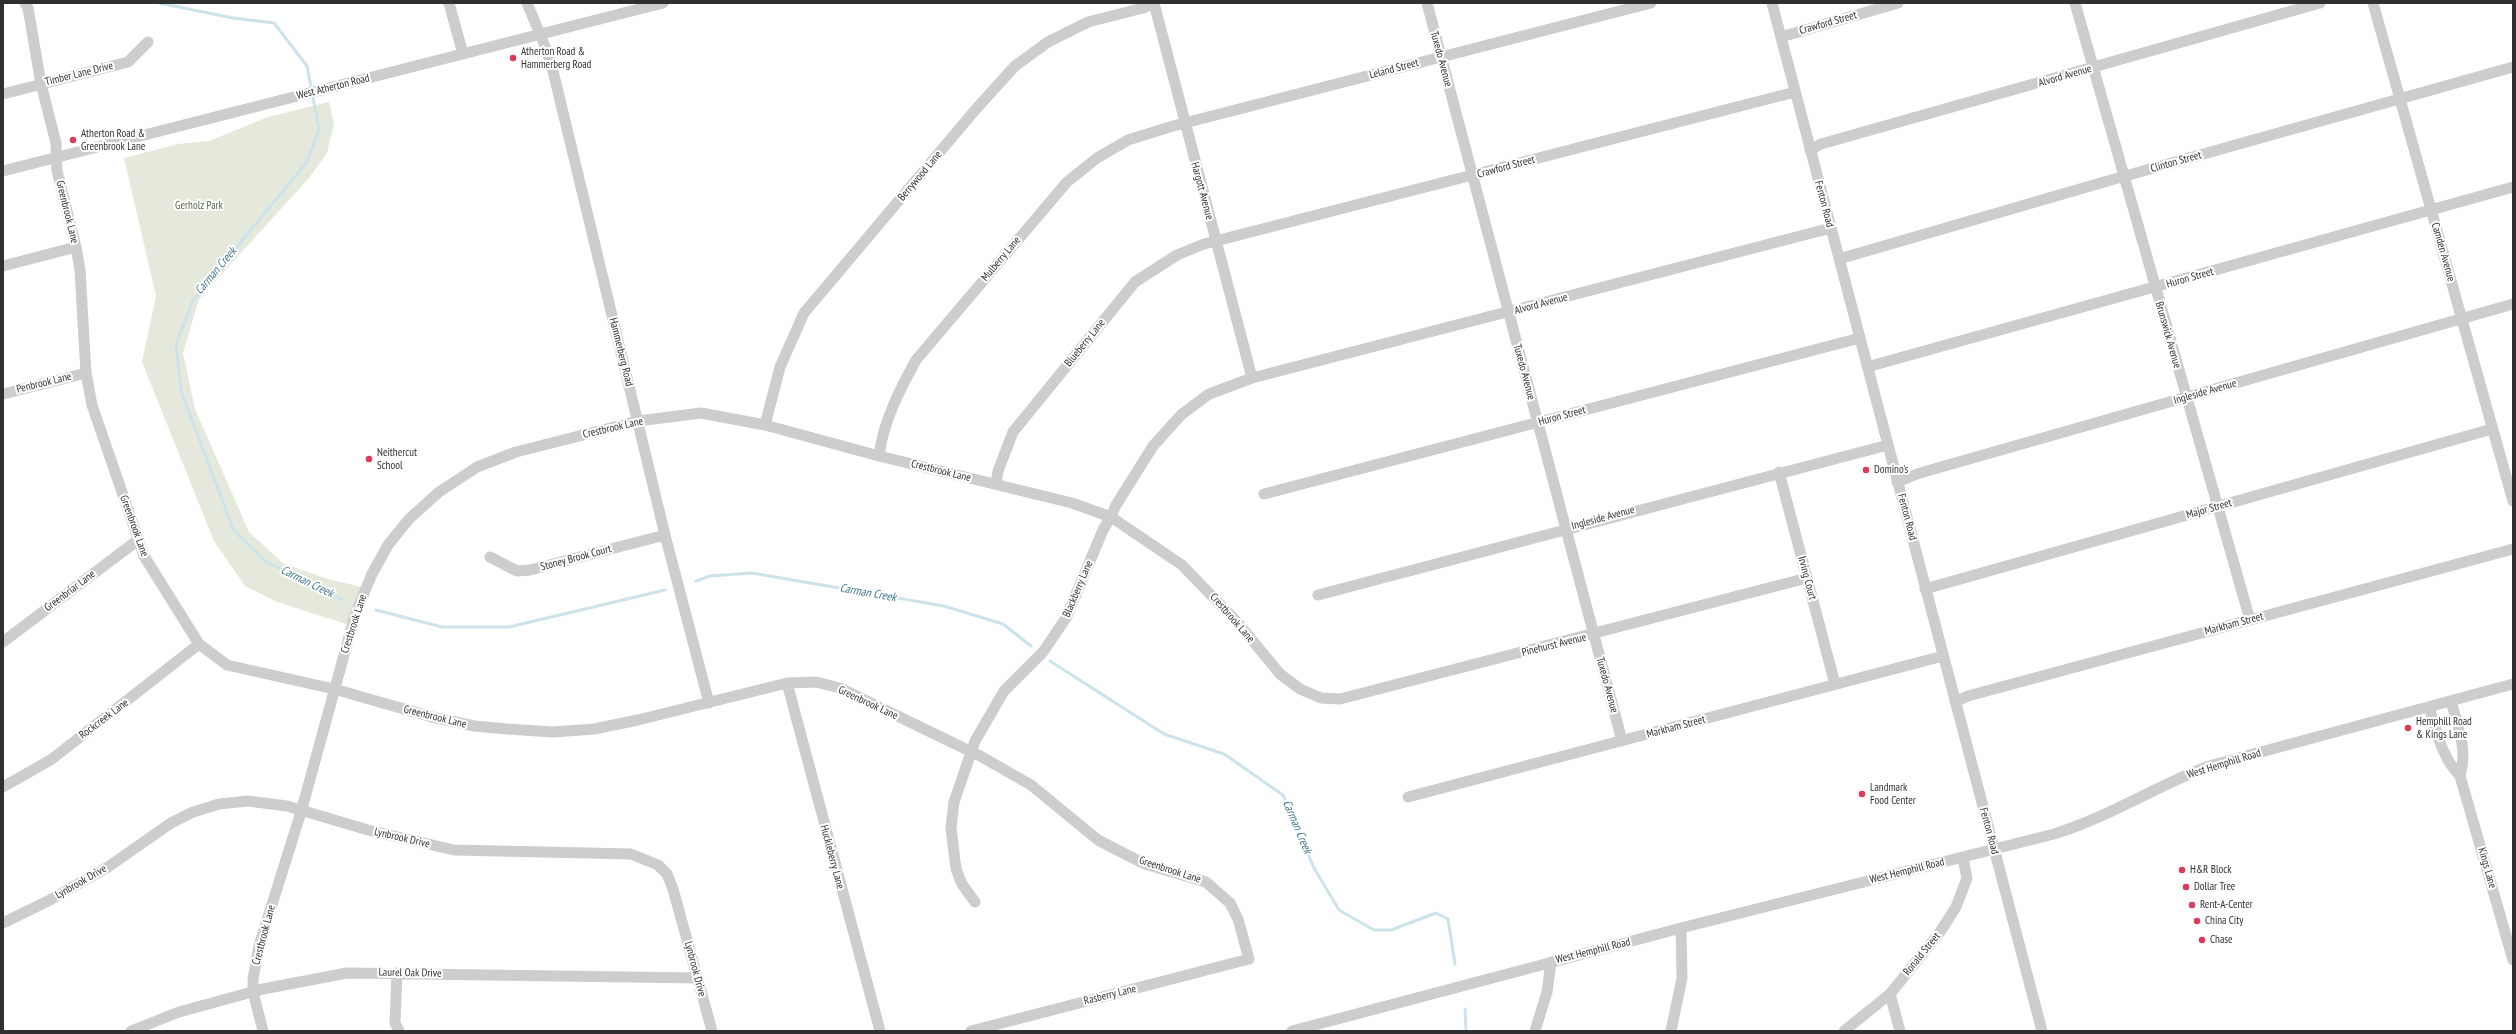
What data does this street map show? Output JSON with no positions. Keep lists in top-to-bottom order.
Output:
{
  "streets": {
    "street": [
      "Crawford Street",
      "Tuxedo Avenue",
      "Leland Street",
      "Timber Lane Drive",
      "Alvord Avenue",
      "West Atherton Road",
      "Clinton Street",
      "Berrywood Lane",
      "Hargott Avenue",
      "Fenton Road",
      "Greenbrook Lane",
      "Camden Avenue",
      "Mulberry Lane",
      "Huron Street",
      "Brunswick Avenue",
      "Blueberry Lane",
      "Hammerberg Road",
      "Penbrook Lane",
      "Ingleside Avenue",
      "Crestbrook Lane",
      "Major Street",
      "Stoney Brook Court",
      "Irving Court",
      "Blackberry Lane",
      "Greenbriar Lane",
      "Markham Street",
      "Pinehurst Avenue",
      "Rockcreek Lane",
      "West Hemphill Road",
      "Lynbrook Drive",
      "Huckleberry Lane",
      "Kings Lane",
      "Ronald Street",
      "Laurel Oak Drive",
      "Rasberry Lane"
    ]
  },
  "crossings": [
    ["Crawford Street", "Tuxedo Avenue"],
    ["Crawford Street", "Hargott Avenue"],
    ["Crawford Street", "Fenton Road"],
    ["Crawford Street", "Blueberry Lane"],
    ["Tuxedo Avenue", "Leland Street"],
    ["Tuxedo Avenue", "Alvord Avenue"],
    ["Tuxedo Avenue", "Huron Street"],
    ["Tuxedo Avenue", "Ingleside Avenue"],
    ["Tuxedo Avenue", "Markham Street"],
    ["Tuxedo Avenue", "Pinehurst Avenue"],
    ["Leland Street", "Hargott Avenue"],
    ["Leland Street", "Mulberry Lane"],
    ["Timber Lane Drive", "Greenbrook Lane"],
    ["Alvord Avenue", "Hargott Avenue"],
    ["Alvord Avenue", "Fenton Road"],
    ["Alvord Avenue", "Brunswick Avenue"],
    ["Alvord Avenue", "Blackberry Lane"],
    ["West Atherton Road", "Greenbrook Lane"],
    ["West Atherton Road", "Hammerberg Road"],
    ["Clinton Street", "Fenton Road"],
    ["Clinton Street", "Camden Avenue"],
    ["Clinton Street", "Brunswick Avenue"],
    ["Berrywood Lane", "Hargott Avenue"],
    ["Berrywood Lane", "Crestbrook Lane"],
    ["Hargott Avenue", "Mulberry Lane"],
    ["Hargott Avenue", "Blueberry Lane"],
    ["Hargott Avenue", "Blackberry Lane"],
    ["Fenton Road", "Huron Street"],
    ["Fenton Road", "Ingleside Avenue"],
    ["Fenton Road", "Major Street"],
    ["Fenton Road", "Markham Street"],
    ["Fenton Road", "West Hemphill Road"],
    ["Greenbrook Lane", "Hammerberg Road"],
    ["Greenbrook Lane", "Penbrook Lane"],
    ["Greenbrook Lane", "Crestbrook Lane"],
    ["Greenbrook Lane", "Blackberry Lane"],
    ["Greenbrook Lane", "Greenbriar Lane"],
    ["Greenbrook Lane", "Rockcreek Lane"],
    ["Greenbrook Lane", "Huckleberry Lane"],
    ["Greenbrook Lane", "Rasberry Lane"],
    ["Camden Avenue", "Huron Street"],
    ["Camden Avenue", "Ingleside Avenue"],
    ["Camden Avenue", "Major Street"],
    ["Mulberry Lane", "Crestbrook Lane"],
    ["Huron Street", "Brunswick Avenue"],
    ["Brunswick Avenue", "Ingleside Avenue"],
    ["Brunswick Avenue", "Major Street"],
    ["Brunswick Avenue", "Markham Street"],
    ["Blueberry Lane", "Crestbrook Lane"],
    ["Hammerberg Road", "Crestbrook Lane"],
    ["Hammerberg Road", "Stoney Brook Court"],
    ["Ingleside Avenue", "Irving Court"],
    ["Crestbrook Lane", "Blackberry Lane"],
    ["Crestbrook Lane", "Pinehurst Avenue"],
    ["Crestbrook Lane", "Lynbrook Drive"],
    ["Crestbrook Lane", "Laurel Oak Drive"],
    ["Irving Court", "Markham Street"],
    ["Irving Court", "Pinehurst Avenue"],
    ["West Hemphill Road", "Kings Lane"],
    ["West Hemphill Road", "Ronald Street"],
    ["Lynbrook Drive", "Laurel Oak Drive"]
  ],
  "water": ["Carman Creek"],
  "parks": ["Gerholz Park"],
  "places": [
    "Atherton Road & Hammerberg Road",
    "Atherton Road & Greenbrook Lane",
    "Neithercut School",
    "Domino's",
    "Hemphill Road & Kings Lane",
    "Landmark Food Center",
    "H&R Block",
    "Dollar Tree",
    "Rent-A-Center",
    "China City",
    "Chase"
  ]
}
